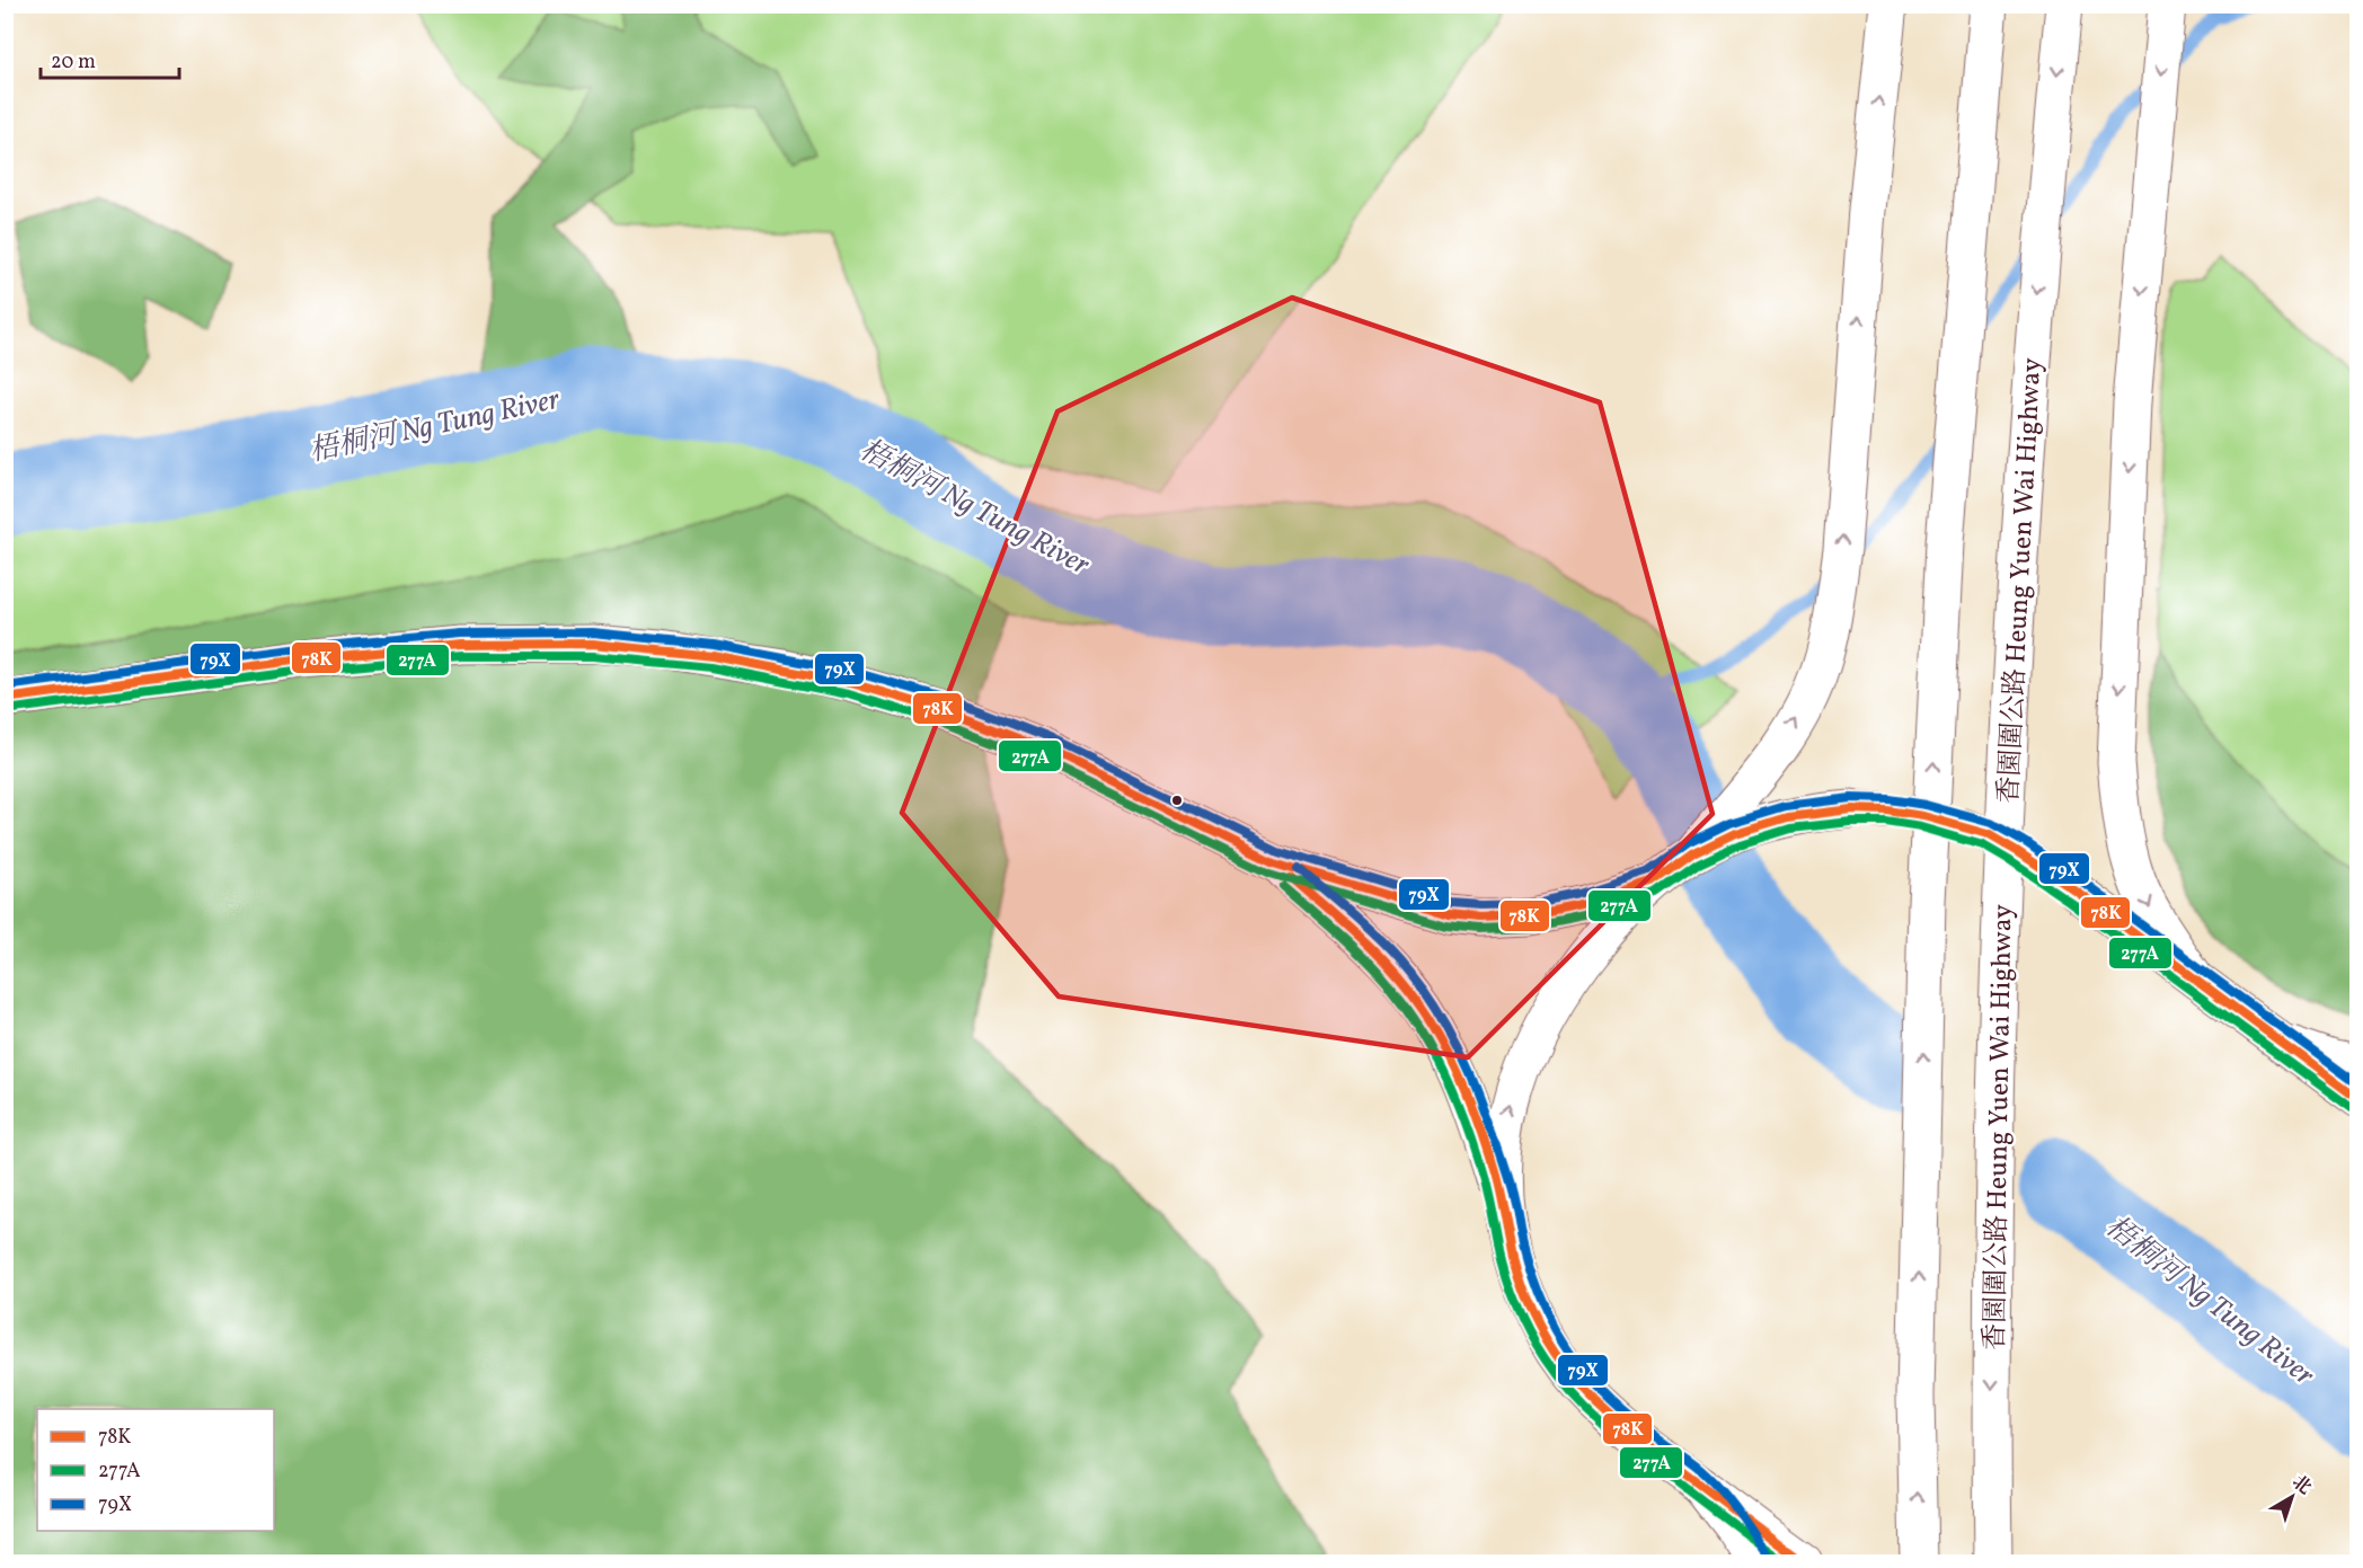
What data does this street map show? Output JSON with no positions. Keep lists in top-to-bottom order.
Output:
{
  "streets": {
    "main road": ["香園圍公路 Heung Yuen Wai Highway"]
  },
  "water": ["梧桐河 Ng Tung River"],
  "lines": ["transit line 79X", "transit line 78K", "transit line 277A"],
  "legend": ["78K", "277A", "79X"],
  "scale_bar": "20 m",
  "north": "top right"
}
